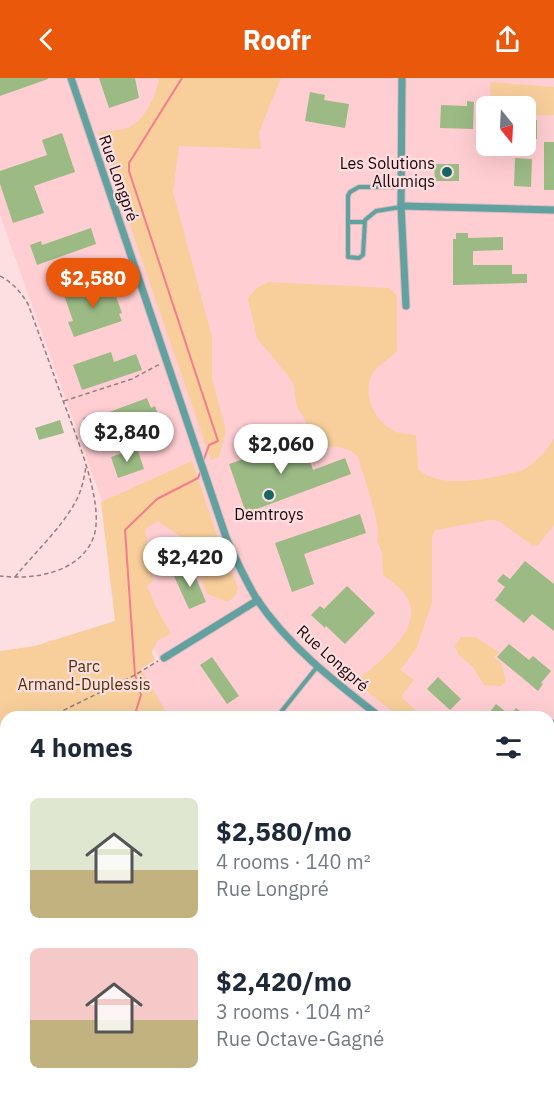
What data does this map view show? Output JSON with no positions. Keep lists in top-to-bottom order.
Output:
{
  "streets": {
    "street": ["Rue Longpré"]
  },
  "parks": ["Parc Armand-Duplessis"],
  "places": ["Les Solutions Allumiqs", "Demtroys"],
  "north": "bottom",
  "page": {
    "header": "Roofr",
    "price": [
      "$2,580",
      "$2,840",
      "$2,060",
      "$2,420"
    ],
    "heading": "4 homes",
    "list": [
      {
        "name": "$2,580/mo",
        "note": "4 rooms · 140 m² · Rue Longpré"
      },
      {
        "name": "$2,420/mo",
        "note": "3 rooms · 104 m² · Rue Octave-Gagné"
      }
    ]
  }
}
